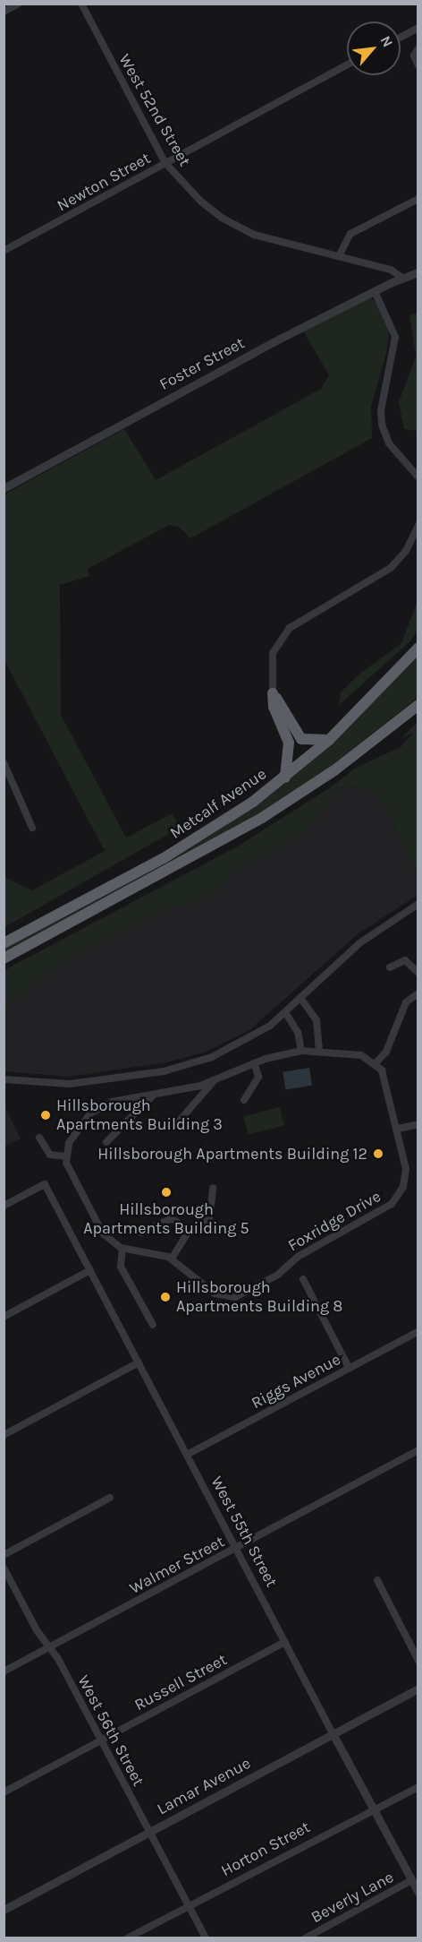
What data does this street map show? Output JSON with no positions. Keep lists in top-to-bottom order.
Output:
{
  "streets": {
    "highway": ["Metcalf Avenue"],
    "street": [
      "West 52nd Street",
      "Newton Street",
      "Foster Street",
      "Foxridge Drive",
      "Riggs Avenue",
      "West 55th Street",
      "Walmer Street",
      "Russell Street",
      "West 56th Street",
      "Lamar Avenue",
      "Horton Street",
      "Beverly Lane"
    ]
  },
  "crossings": [
    ["West 52nd Street", "Newton Street"],
    ["West 52nd Street", "Foster Street"],
    ["Riggs Avenue", "West 55th Street"],
    ["West 55th Street", "Walmer Street"],
    ["West 55th Street", "Russell Street"],
    ["West 55th Street", "Lamar Avenue"],
    ["West 55th Street", "Horton Street"],
    ["West 55th Street", "Beverly Lane"],
    ["Walmer Street", "West 56th Street"],
    ["Russell Street", "West 56th Street"],
    ["West 56th Street", "Lamar Avenue"],
    ["West 56th Street", "Horton Street"]
  ],
  "places": [
    "Hillsborough Apartments Building 3",
    "Hillsborough Apartments Building 12",
    "Hillsborough Apartments Building 5",
    "Hillsborough Apartments Building 8"
  ],
  "north": "top right"
}
